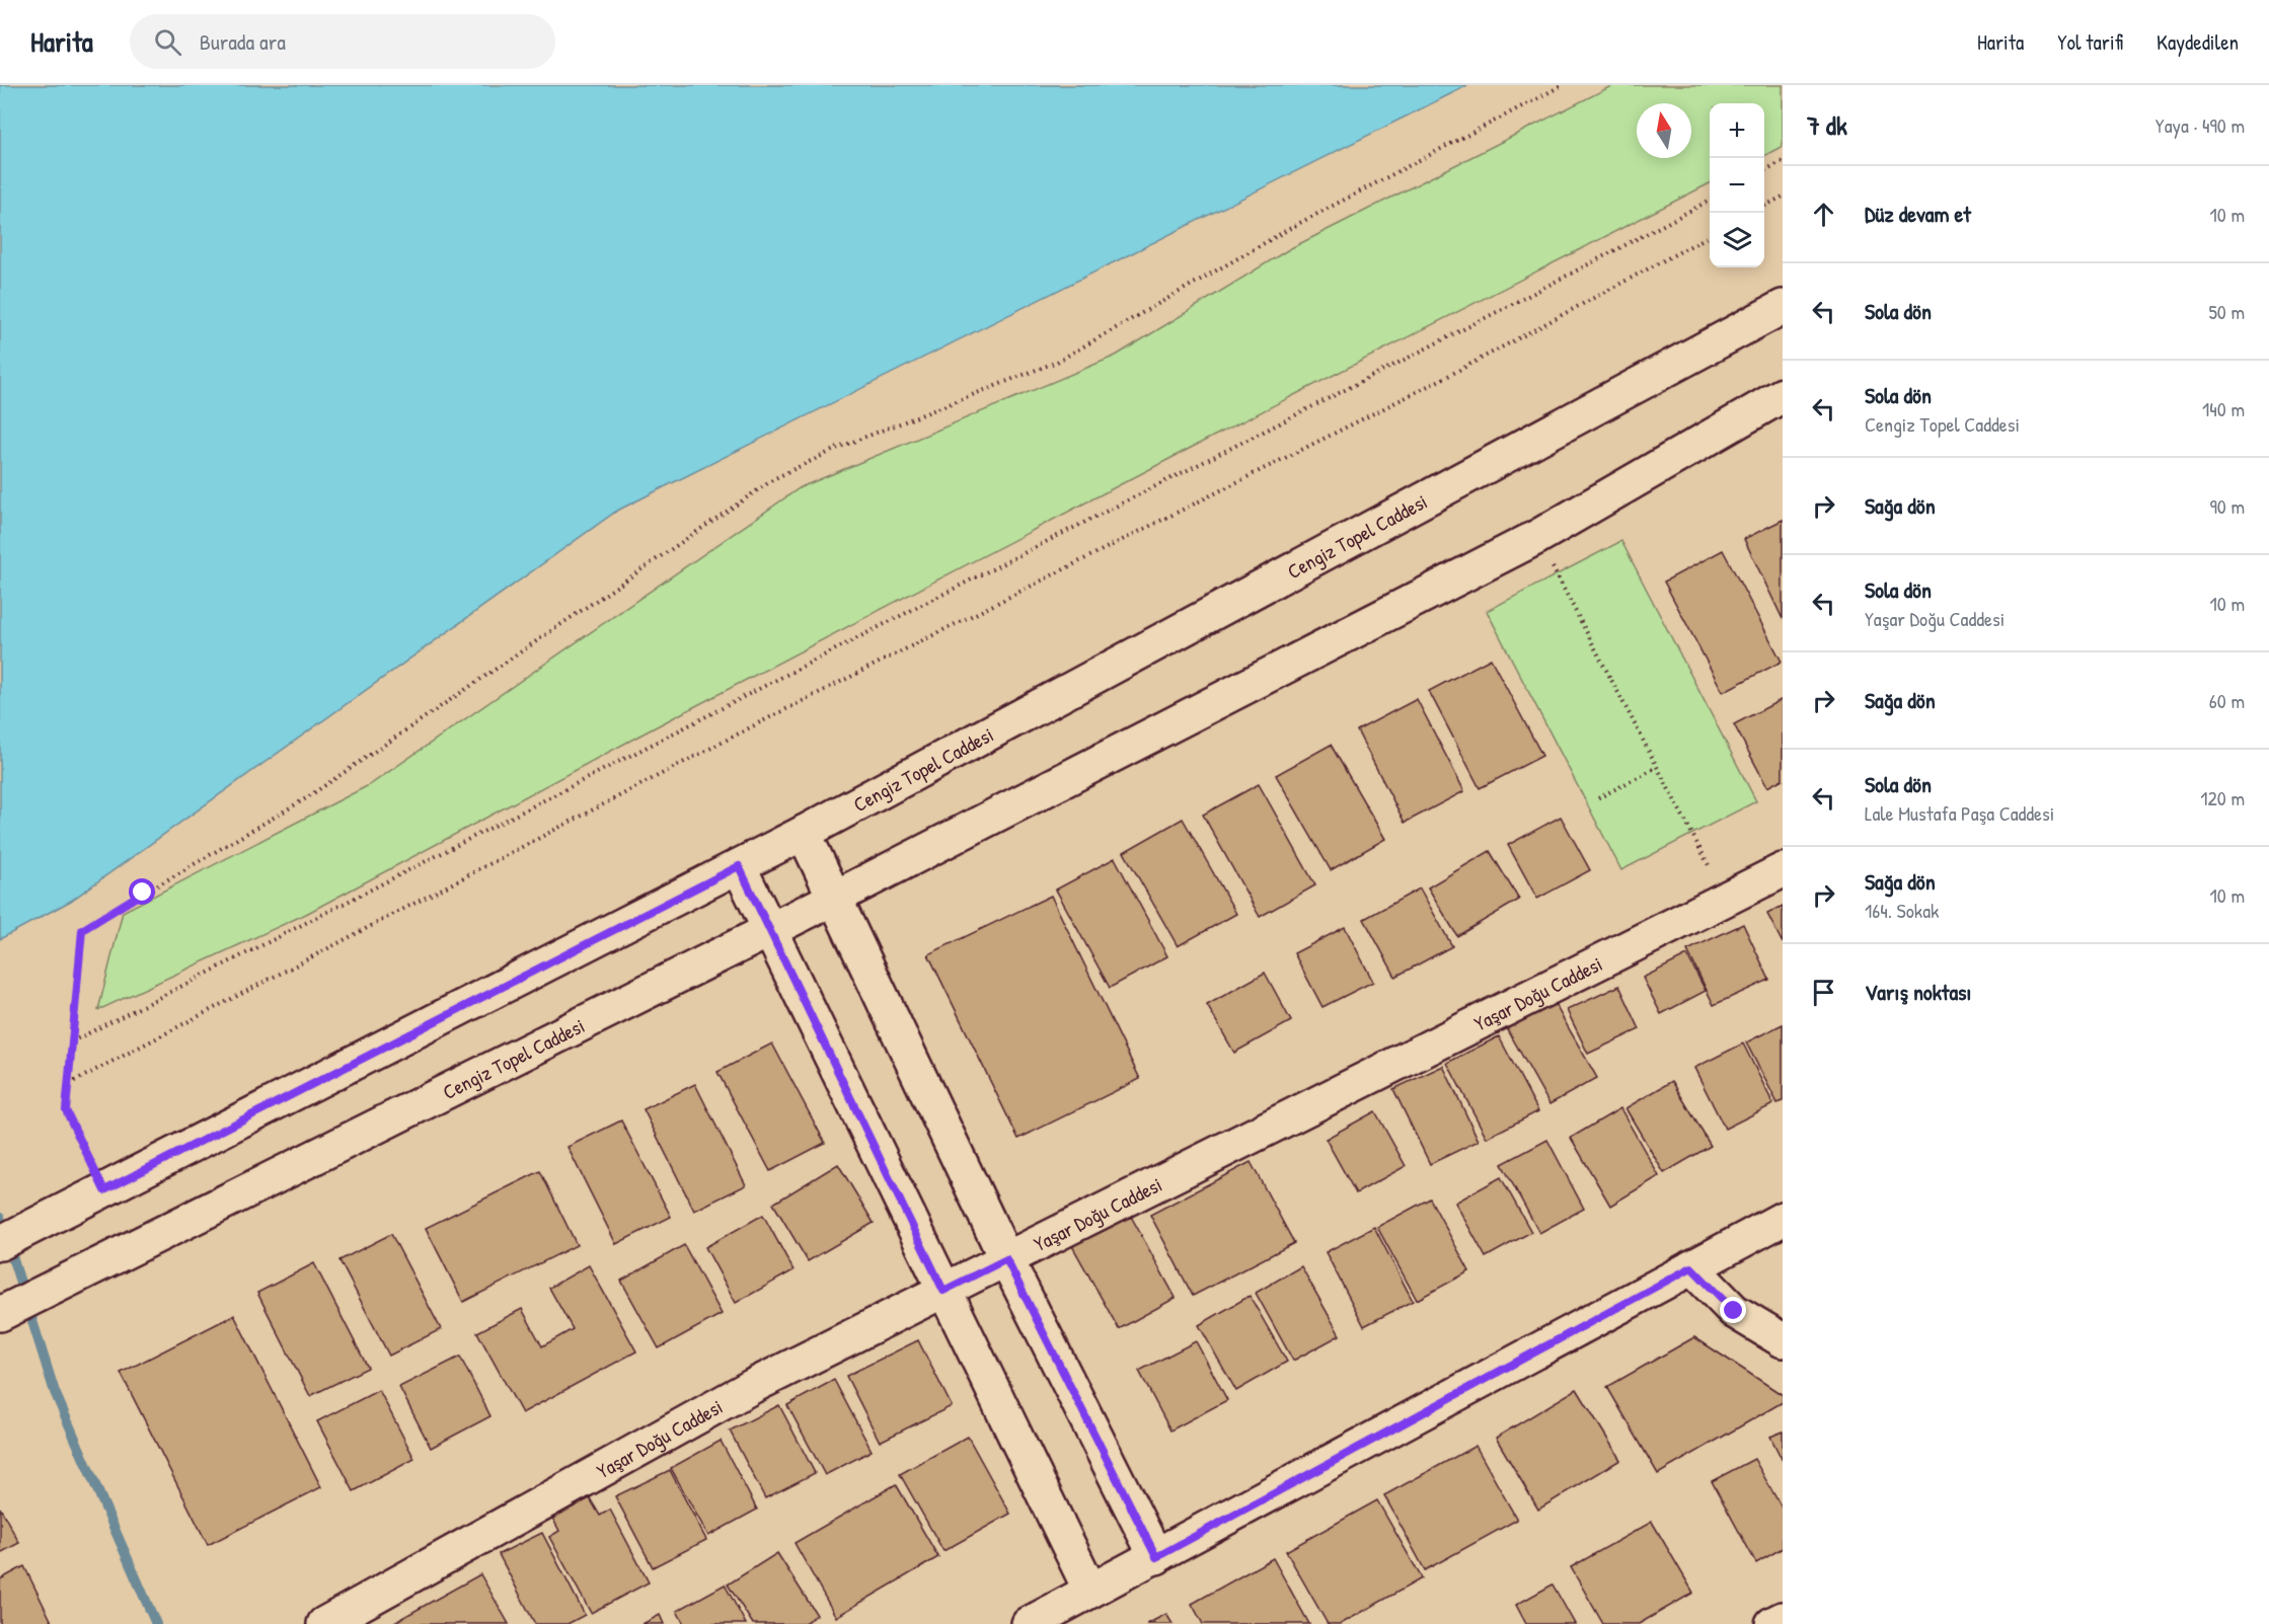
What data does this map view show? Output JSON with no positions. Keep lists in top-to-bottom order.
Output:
{
  "streets": {
    "street": ["Cengiz Topel Caddesi", "Yaşar Doğu Caddesi"]
  },
  "north": "top",
  "page": {
    "header": "Harita",
    "search": "Burada ara",
    "nav": ["Harita", "Yol tarifi", "Kaydedilen"],
    "heading": ["7 dk", "Yaya · 490 m"],
    "map_buttons": ["+", "−"],
    "list": [
      ["Düz devam et", "10 m"],
      ["Sola dön", "50 m"],
      ["Sola dön", "Cengiz Topel Caddesi", "140 m"],
      ["Sağa dön", "90 m"],
      ["Sola dön", "Yaşar Doğu Caddesi", "10 m"],
      ["Sağa dön", "60 m"],
      ["Sola dön", "Lale Mustafa Paşa Caddesi", "120 m"],
      ["Sağa dön", "164. Sokak", "10 m"],
      "Varış noktası"
    ]
  }
}
